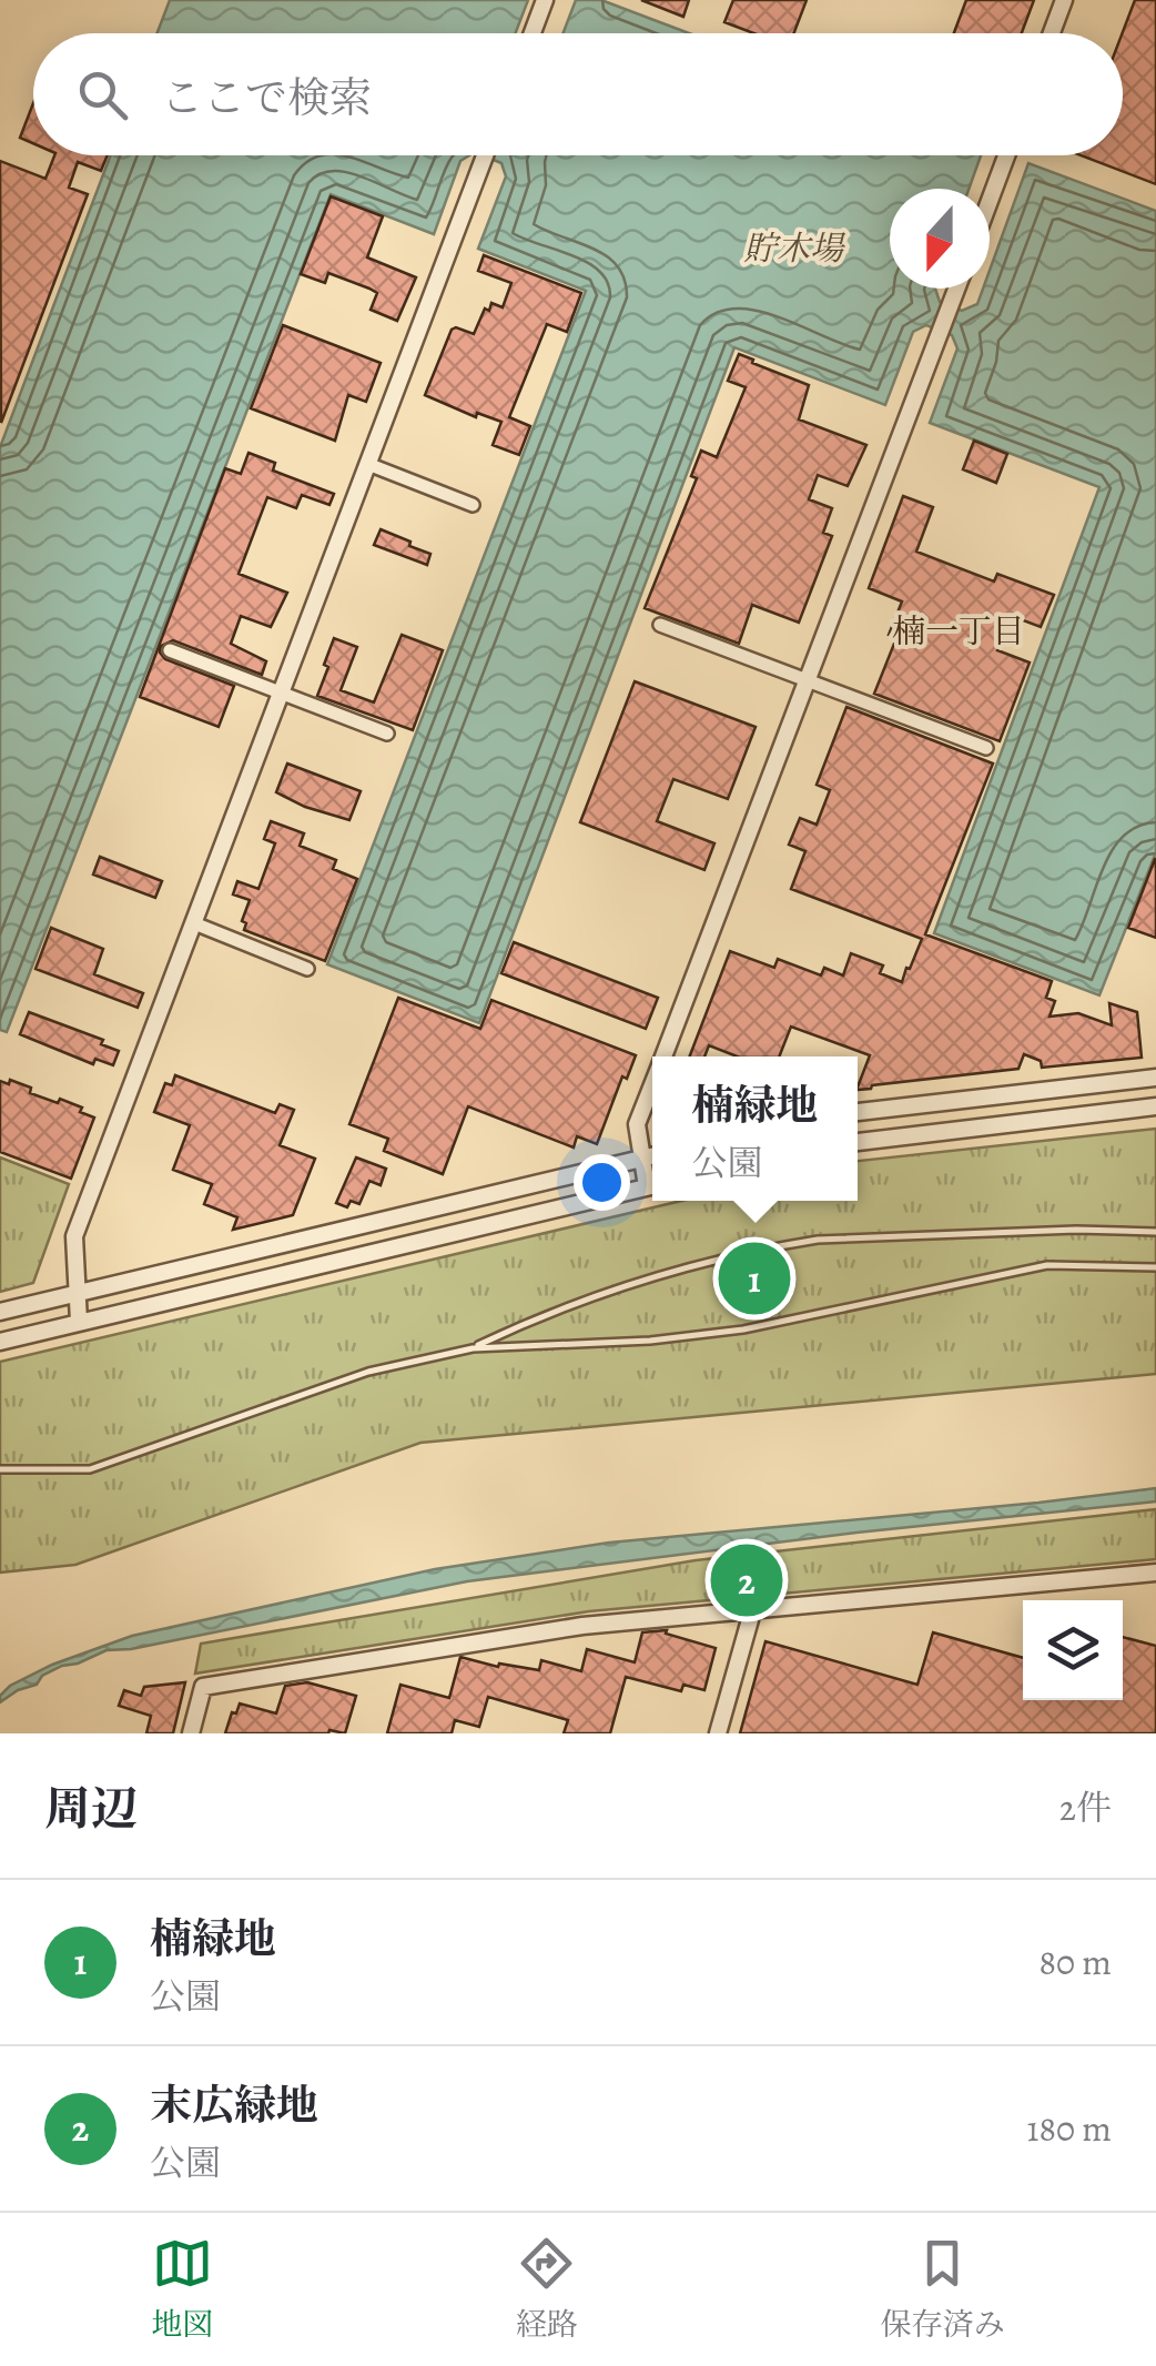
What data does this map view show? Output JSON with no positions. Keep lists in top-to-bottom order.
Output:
{
  "districts": ["楠一丁目"],
  "water": ["貯木場"],
  "north": "bottom",
  "page": {
    "search": "ここで検索",
    "popup": ["楠緑地", "公園"],
    "pins": ["1", "2"],
    "heading": ["周辺", "2件"],
    "list": [
      {
        "mark": "1",
        "name": "楠緑地",
        "note": "公園",
        "value": "80 m"
      },
      {
        "mark": "2",
        "name": "末広緑地",
        "note": "公園",
        "value": "180 m"
      }
    ],
    "nav": ["地図", "経路", "保存済み"]
  }
}
